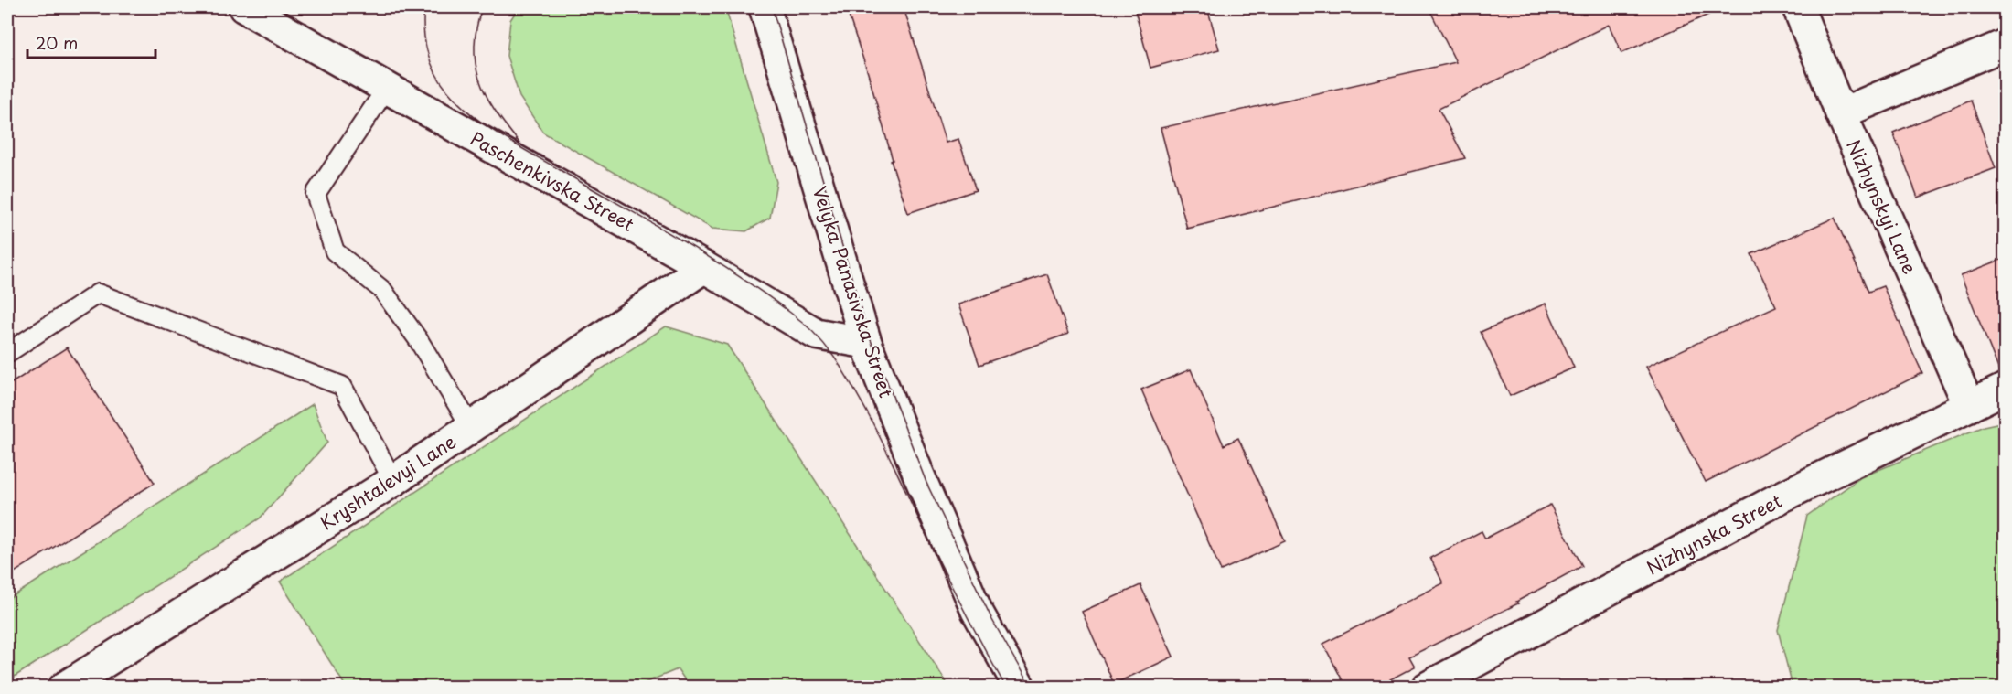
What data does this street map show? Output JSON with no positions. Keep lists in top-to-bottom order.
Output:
{
  "streets": {
    "street": [
      "Paschenkivska Street",
      "Nizhynskyi Lane",
      "Velyka Panasivska Street",
      "Kryshtalevyi Lane",
      "Nizhynska Street"
    ]
  },
  "crossings": [
    ["Paschenkivska Street", "Velyka Panasivska Street"],
    ["Paschenkivska Street", "Kryshtalevyi Lane"],
    ["Nizhynskyi Lane", "Nizhynska Street"]
  ],
  "scale_bar": "20 m"
}
